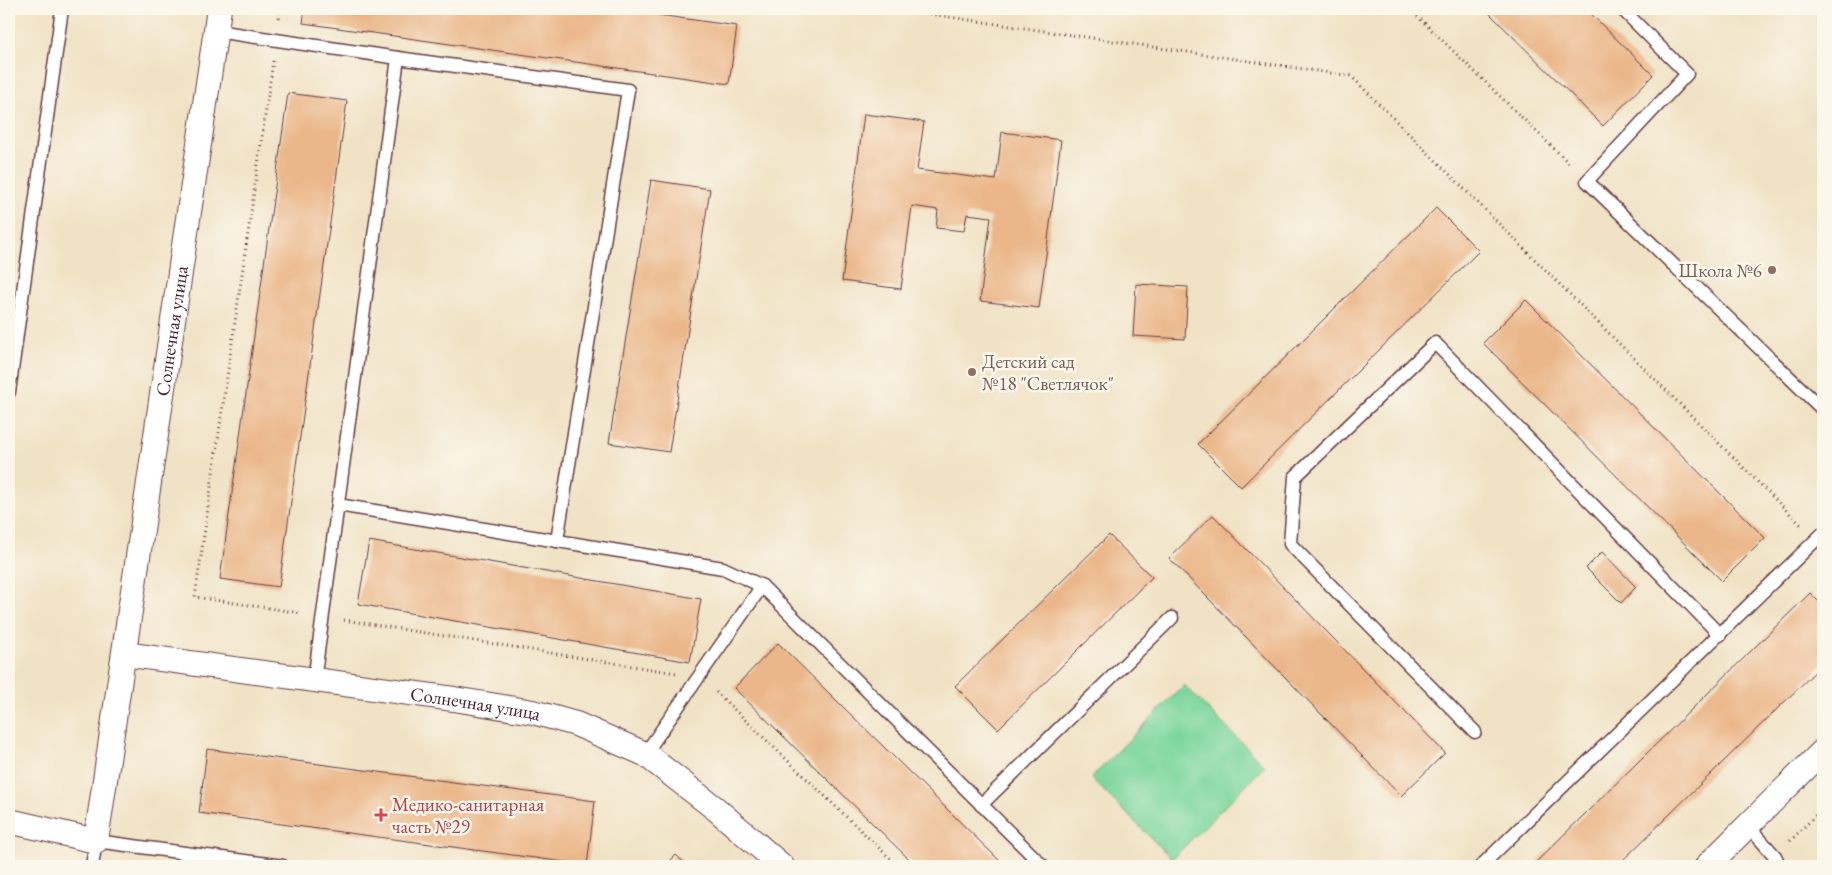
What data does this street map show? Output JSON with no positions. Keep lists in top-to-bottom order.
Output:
{
  "streets": {
    "street": ["Солнечная улица"]
  },
  "places": {
    "other": ["Школа №6", "Детский сад №18 \"Светлячок\""],
    "health": ["Медико-санитарная часть №29"]
  }
}
